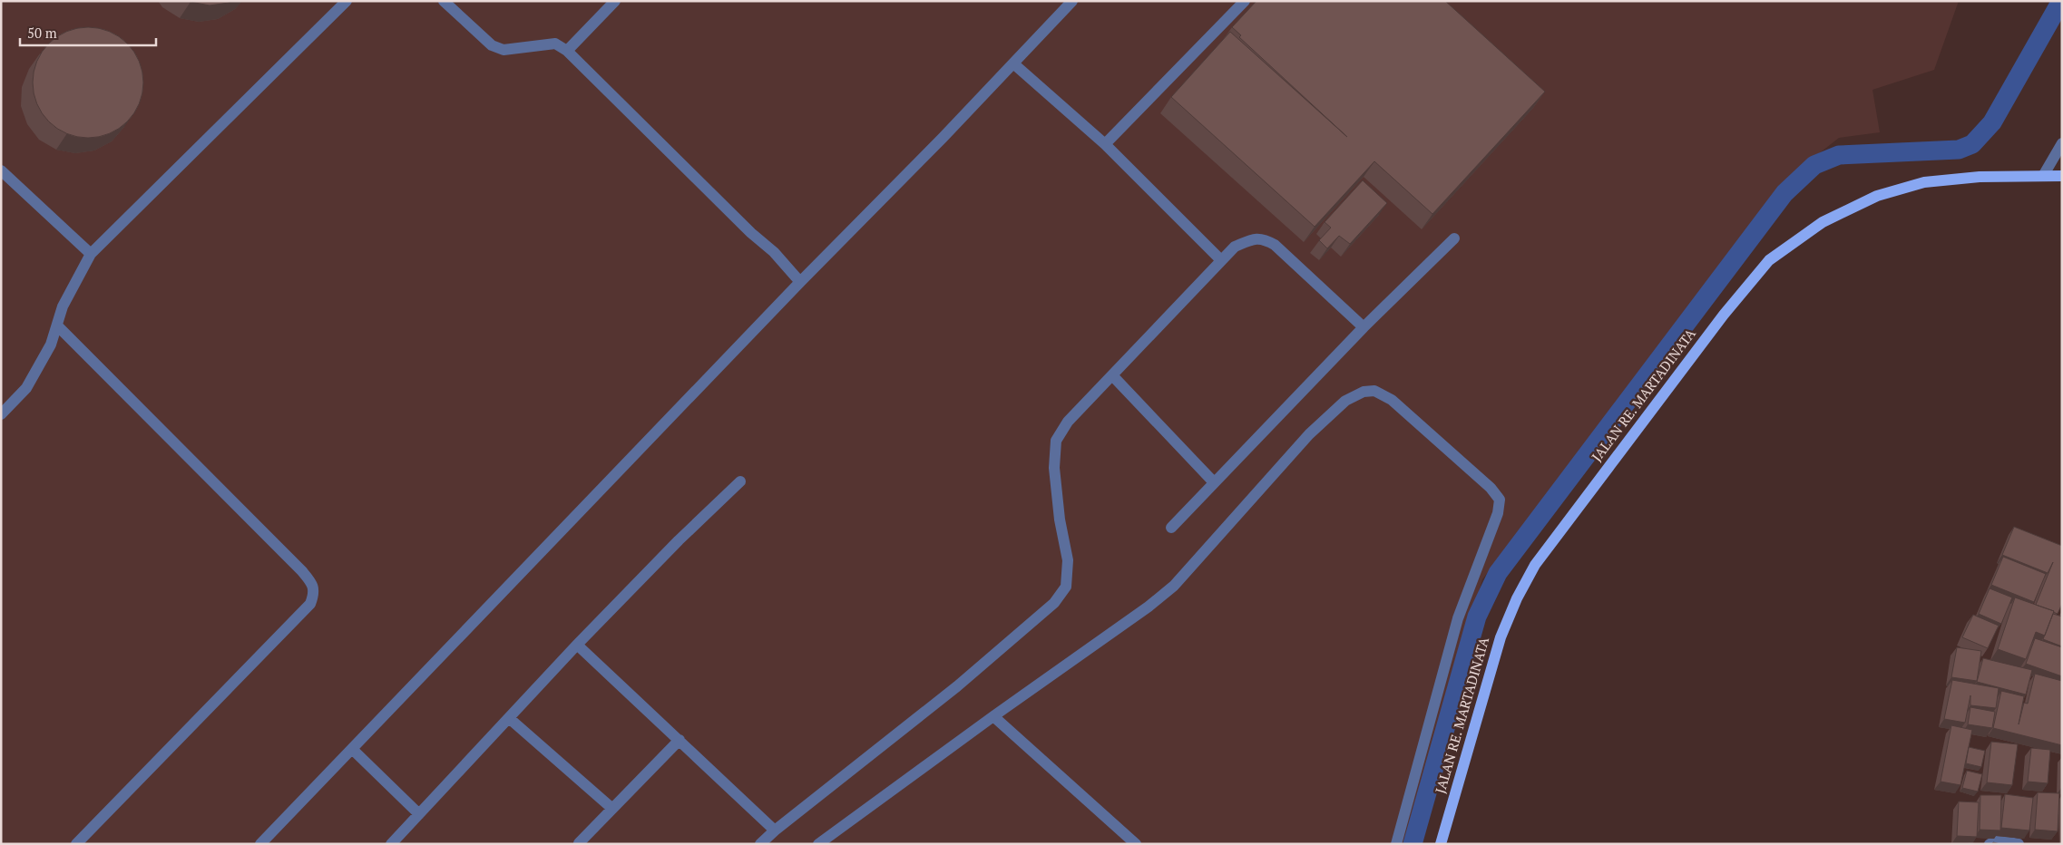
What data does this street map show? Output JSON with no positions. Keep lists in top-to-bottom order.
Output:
{
  "streets": {
    "main road": ["JALAN RE. MARTADINATA"]
  },
  "scale_bar": "50 m"
}
